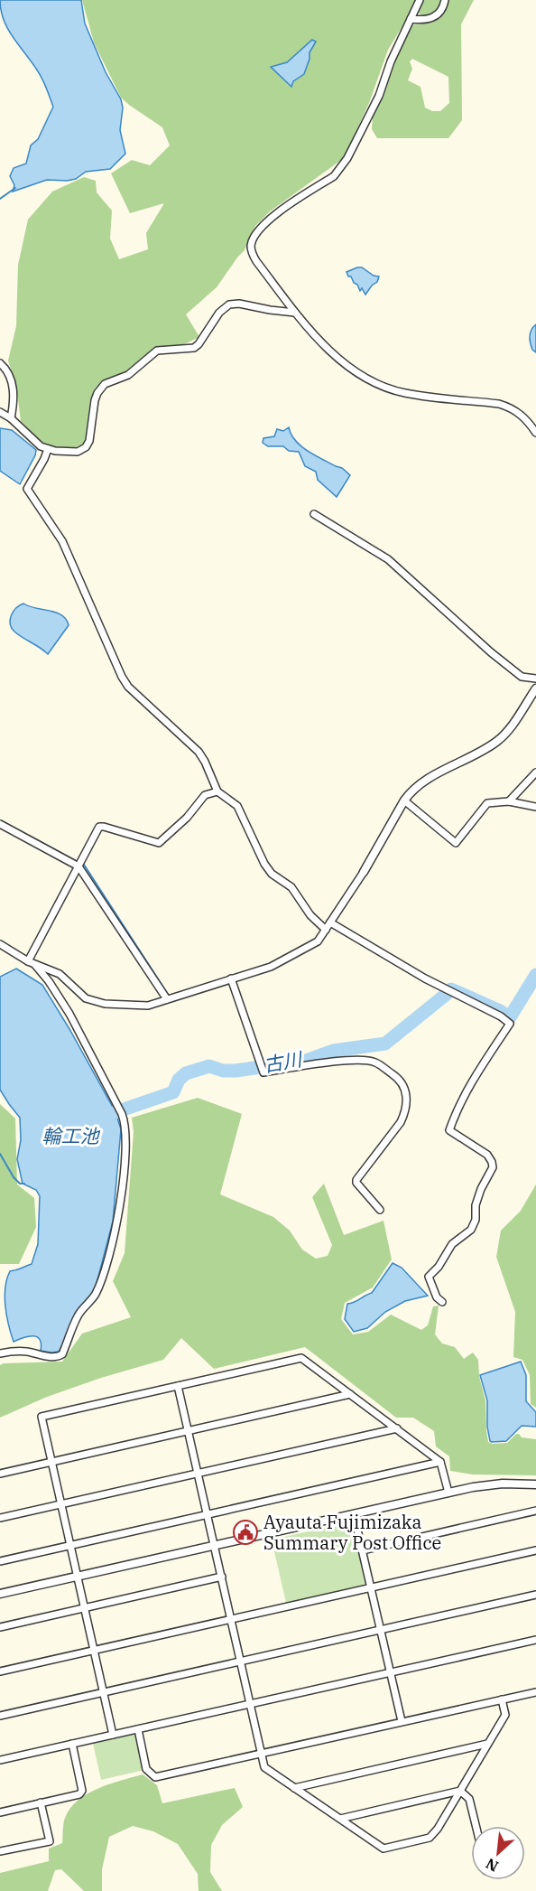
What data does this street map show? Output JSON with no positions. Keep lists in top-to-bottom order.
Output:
{
  "water": ["古川", "輪工池"],
  "places": {
    "public building": ["Ayauta Fujimizaka Summary Post Office"]
  },
  "north": "bottom left"
}
